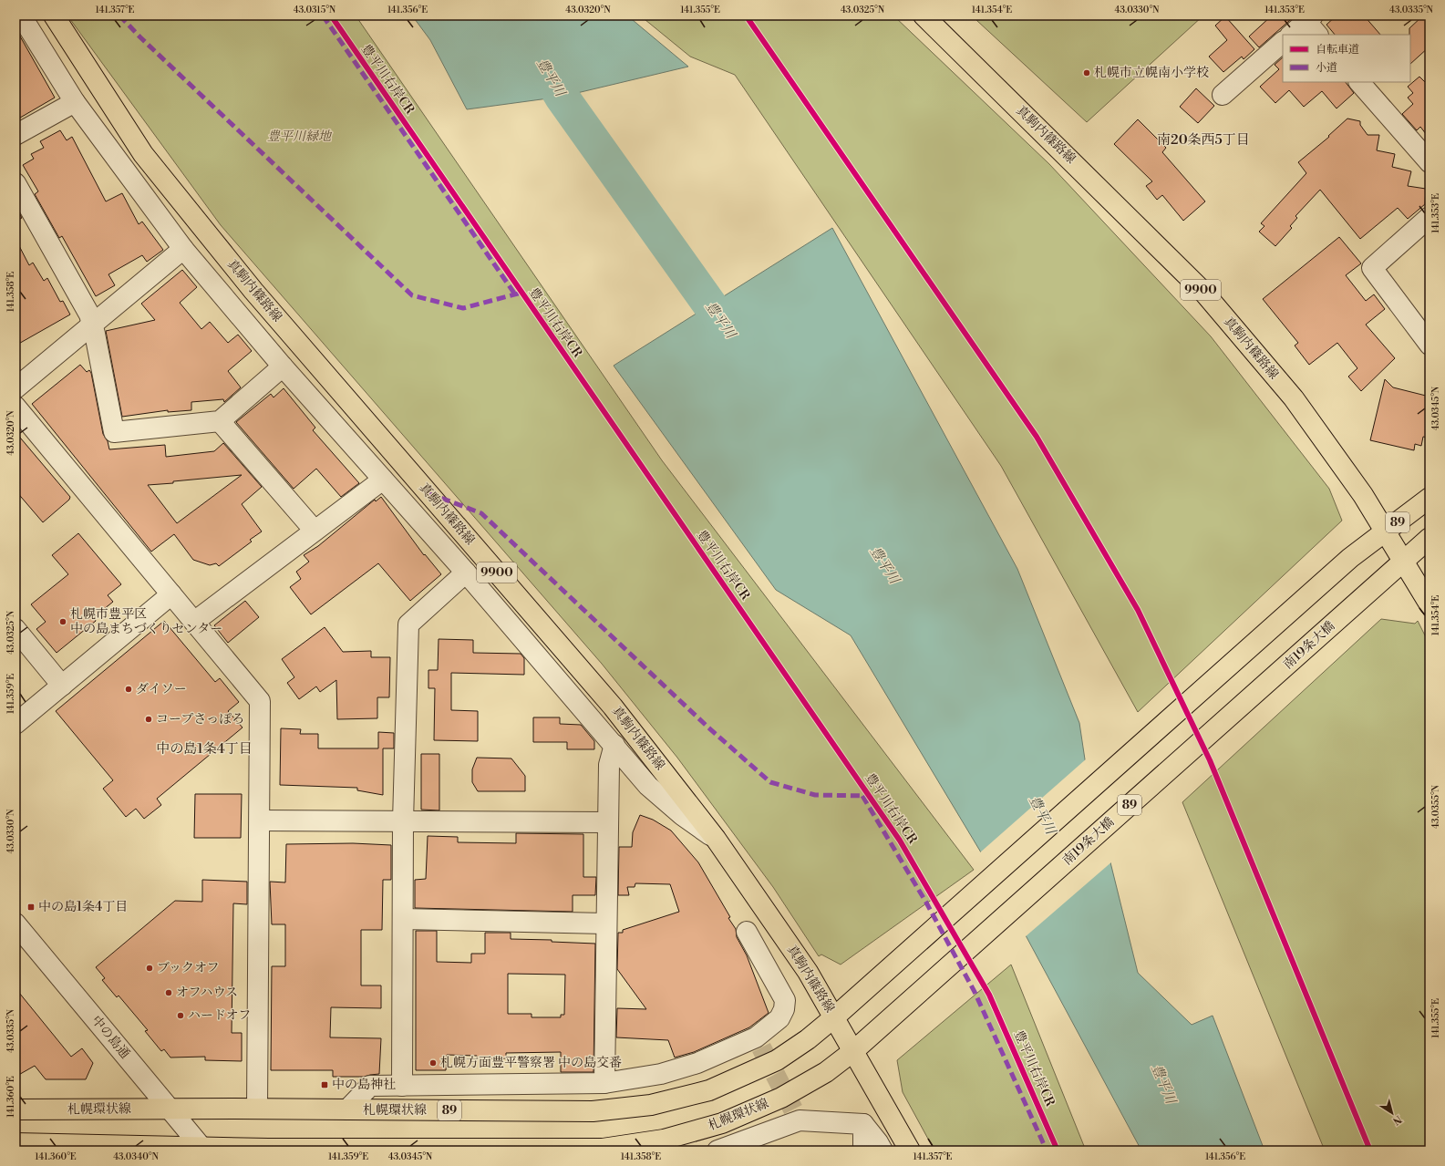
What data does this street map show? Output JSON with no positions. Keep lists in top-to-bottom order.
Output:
{
  "streets": {
    "main road": [
      "真駒内篠路線",
      "9900",
      "89",
      "南19条大橋",
      "札幌環状線"
    ],
    "street": ["中の島通"],
    "cycle path": ["豊平川右岸CR"]
  },
  "crossings": [
    ["真駒内篠路線", "89"],
    ["真駒内篠路線", "南19条大橋"],
    ["真駒内篠路線", "札幌環状線"],
    ["89", "南19条大橋"],
    ["89", "札幌環状線"],
    ["南19条大橋", "札幌環状線"],
    ["中の島通", "札幌環状線"]
  ],
  "districts": ["南20条西5丁目", "中の島1条4丁目"],
  "water": ["豊平川"],
  "parks": ["豊平川緑地"],
  "places": {
    "other": [
      "札幌市立幌南小学校",
      "札幌市豊平区 中の島まちづくりセンター",
      "ダイソー",
      "コープさっぽろ",
      "ブックオフ",
      "オフハウス",
      "ハードオフ",
      "札幌方面豊平警察署 中の島交番"
    ],
    "transit": ["中の島1条4丁目", "中の島神社"]
  },
  "legend": ["自転車道", "小道"],
  "north": "bottom right",
  "coordinates": [
    "141.357°E",
    "43.0315°N",
    "141.356°E",
    "43.0320°N",
    "141.355°E",
    "43.0325°N",
    "141.354°E",
    "43.0330°N",
    "141.353°E",
    "43.0335°N",
    "141.358°E",
    "43.0345°N",
    "141.359°E",
    "43.0355°N",
    "141.360°E",
    "43.0340°N"
  ]
}
